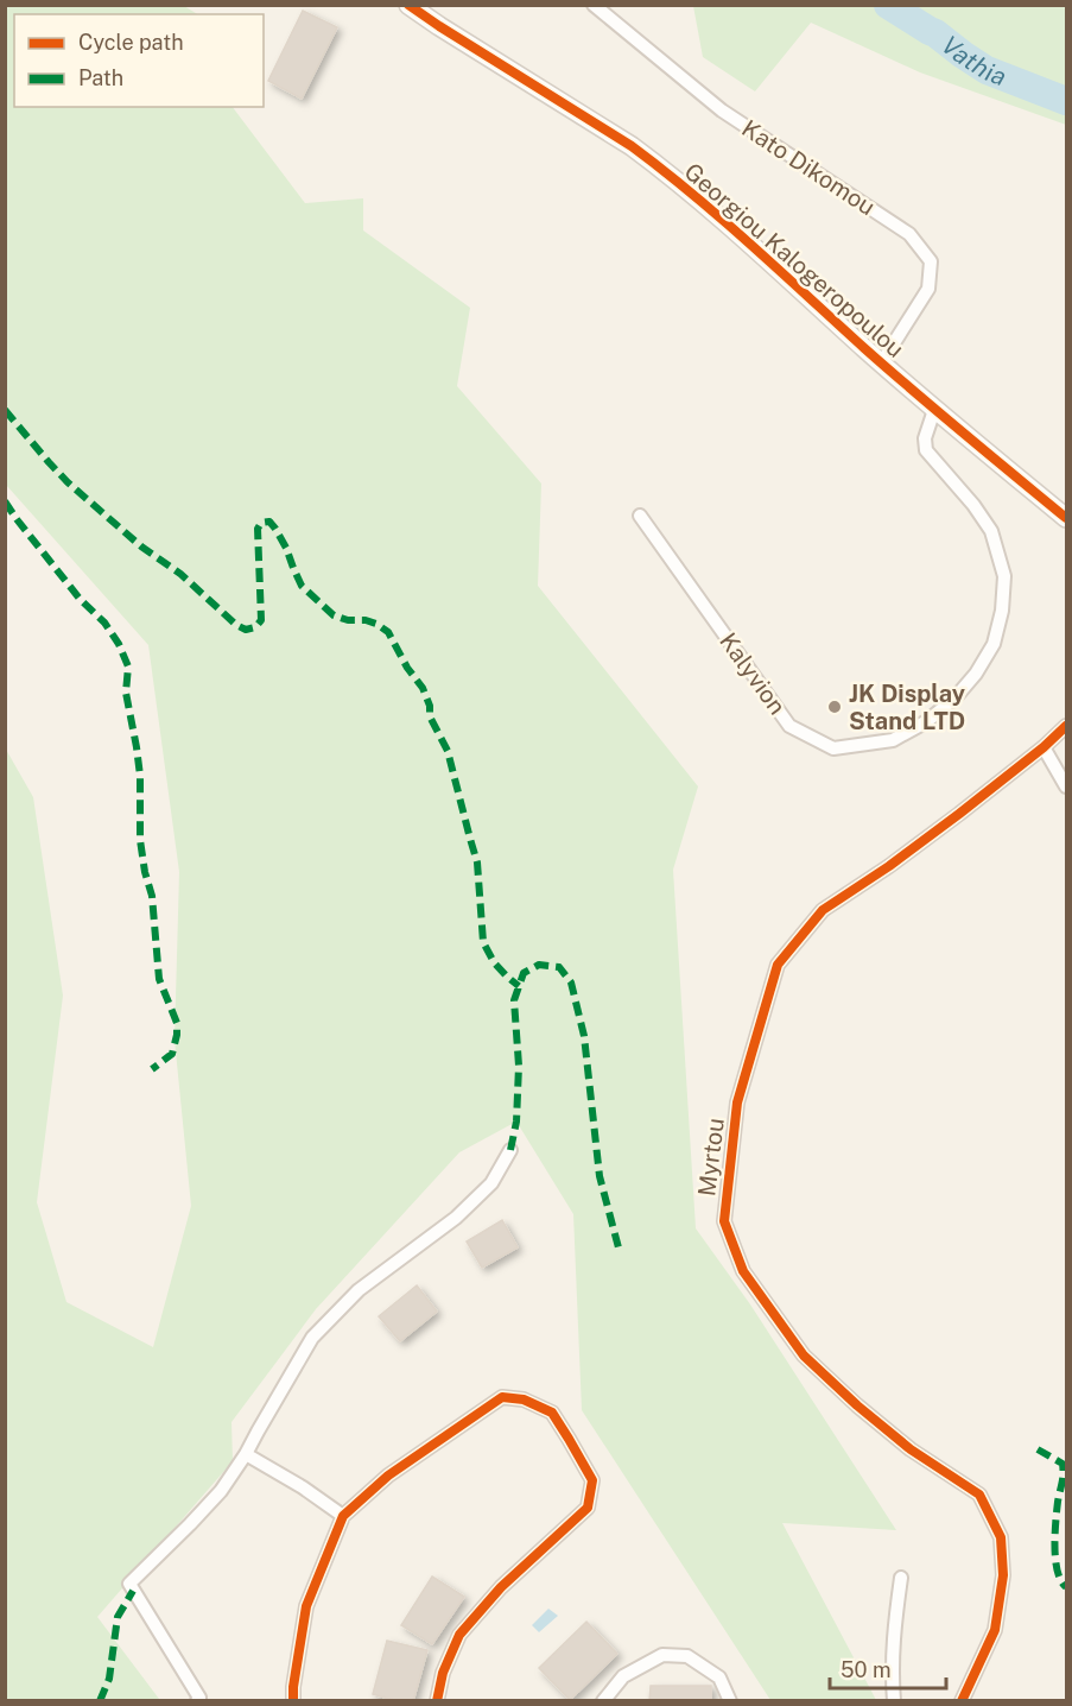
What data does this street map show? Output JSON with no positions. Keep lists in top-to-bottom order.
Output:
{
  "streets": {
    "street": [
      "Kato Dikomou",
      "Georgiou Kalogeropoulou",
      "Kalyvion",
      "Myrtou"
    ]
  },
  "crossings": [
    ["Kato Dikomou", "Georgiou Kalogeropoulou"],
    ["Georgiou Kalogeropoulou", "Kalyvion"]
  ],
  "water": ["Vathia"],
  "places": ["JK Display Stand LTD"],
  "legend": ["Cycle path", "Path"],
  "scale_bar": "50 m"
}
